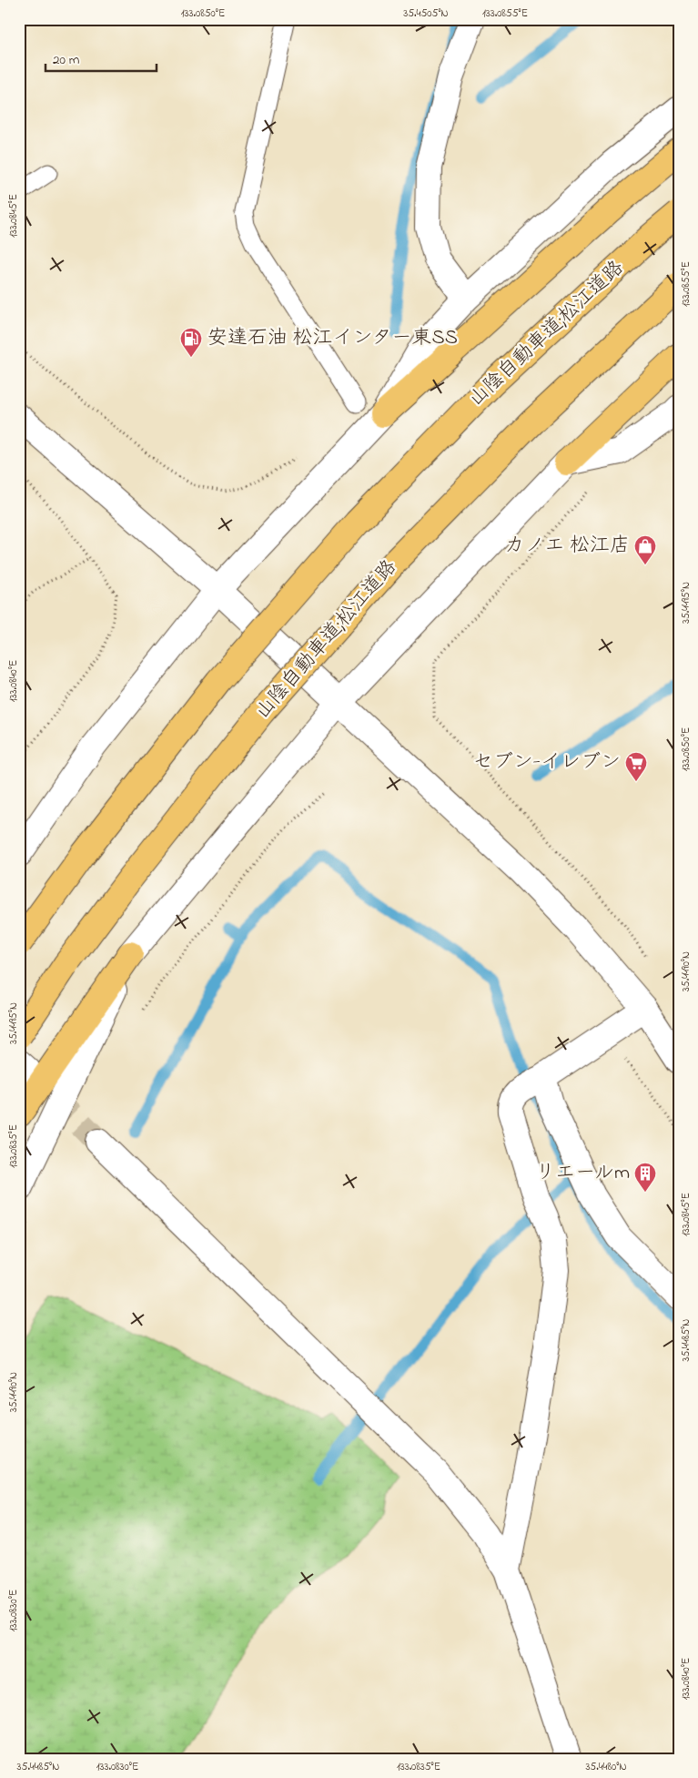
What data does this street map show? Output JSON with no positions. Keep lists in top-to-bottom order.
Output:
{
  "streets": {
    "highway": ["山陰自動車道;松江道路"]
  },
  "places": {
    "fuel station": ["安達石油 松江インター東SS"],
    "shop": ["カノエ 松江店"],
    "supermarket": ["セブン-イレブン"],
    "building": ["リエールm"]
  },
  "scale_bar": "20 m",
  "coordinates": [
    "133.0850°E",
    "35.4505°N",
    "133.0855°E",
    "133.0845°E",
    "35.4495°N",
    "133.0840°E",
    "35.4490°N",
    "133.0835°E",
    "35.4485°N",
    "133.0830°E",
    "35.4480°N"
  ]
}
